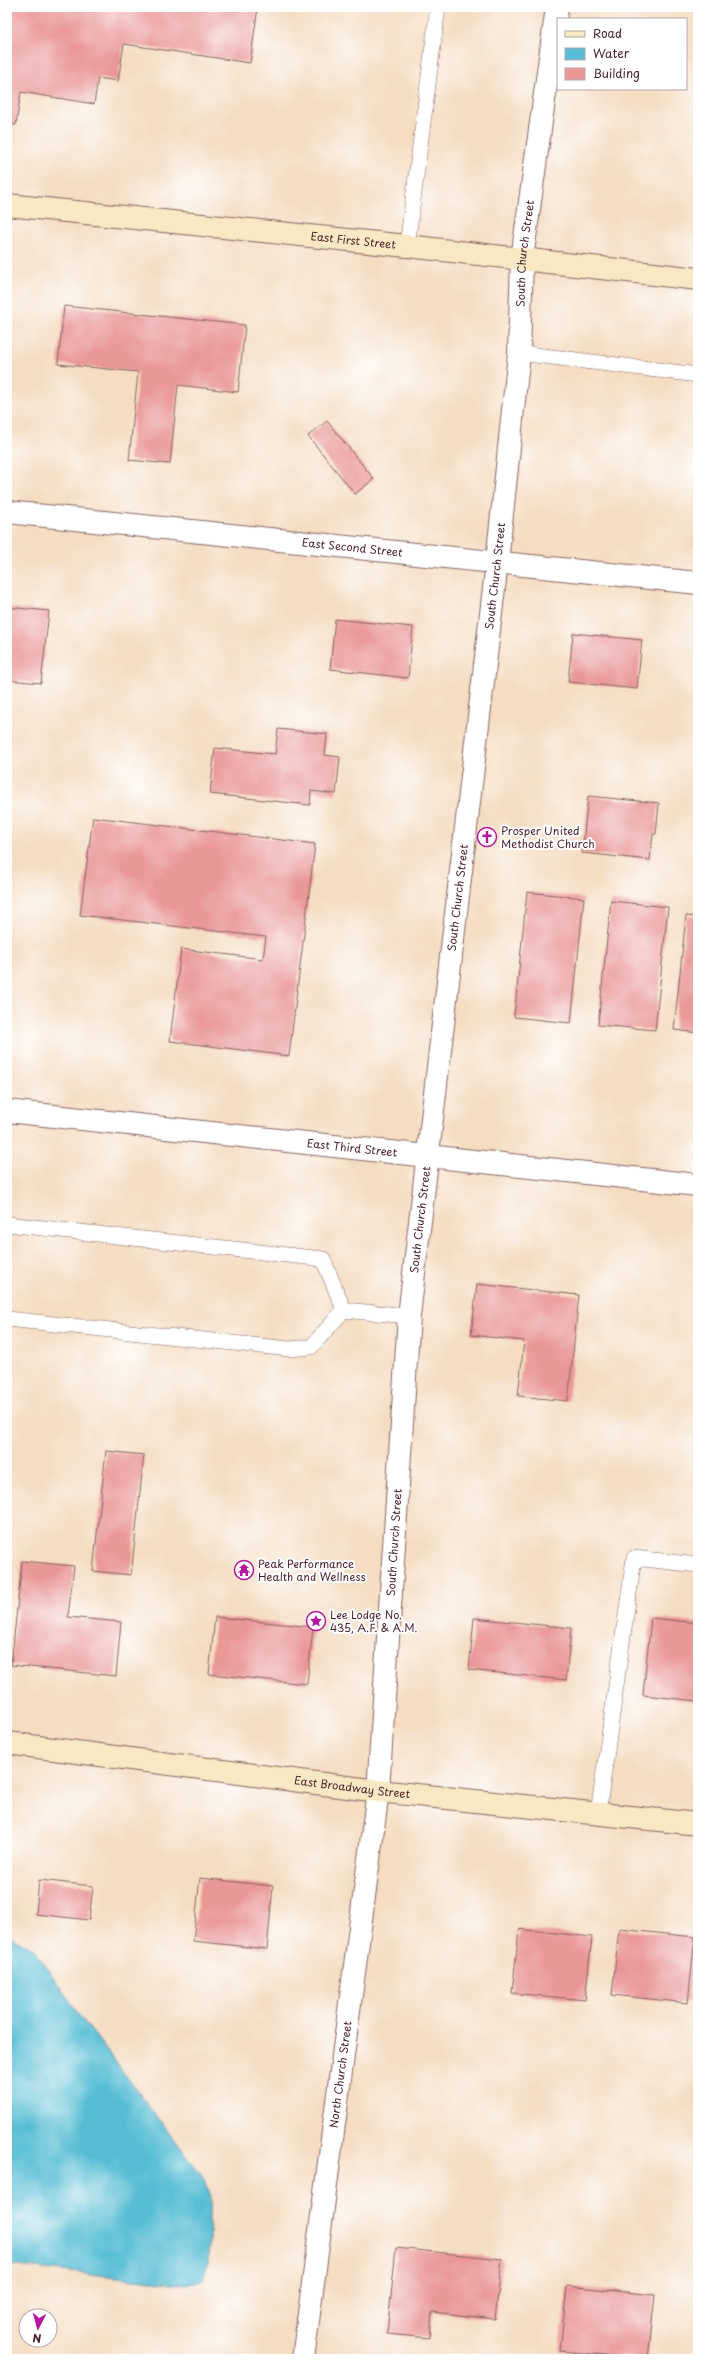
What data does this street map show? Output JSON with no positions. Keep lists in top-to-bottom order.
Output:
{
  "streets": {
    "street": [
      "East First Street",
      "South Church Street",
      "East Second Street",
      "East Third Street",
      "East Broadway Street",
      "North Church Street"
    ]
  },
  "crossings": [
    ["East First Street", "South Church Street"],
    ["South Church Street", "East Second Street"],
    ["South Church Street", "East Third Street"],
    ["South Church Street", "East Broadway Street"],
    ["South Church Street", "North Church Street"],
    ["East Broadway Street", "North Church Street"]
  ],
  "places": {
    "church": ["Prosper United Methodist Church"],
    "temple": ["Peak Performance Health and Wellness"],
    "place": ["Lee Lodge No. 435, A.F. & A.M."]
  },
  "legend": ["Road", "Water", "Building"],
  "north": "bottom"
}
